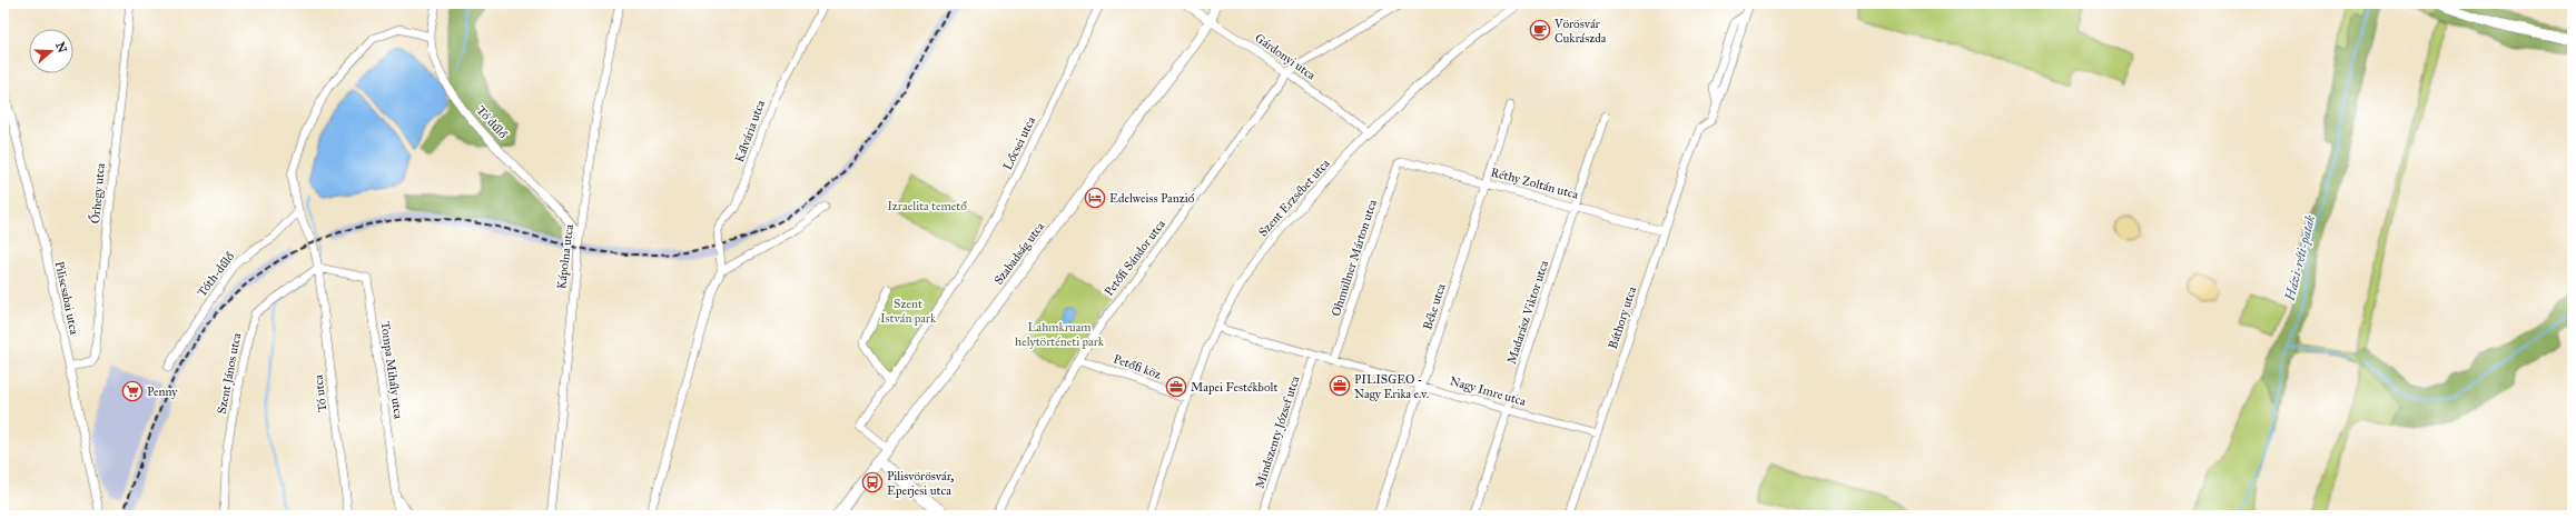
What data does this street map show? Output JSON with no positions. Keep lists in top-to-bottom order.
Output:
{
  "streets": {
    "street": [
      "Gárdonyi utca",
      "Tó dűlő",
      "Kálvária utca",
      "Lőcsei utca",
      "Réthy Zoltán utca",
      "Őrhegy utca",
      "Szent Erzsébet utca",
      "Szabadság utca",
      "Kápolna utca",
      "Petőfi Sándor utca",
      "Ohmüllner Márton utca",
      "Tóth-dűlő",
      "Piliscsabai utca",
      "Béke utca",
      "Madarász Viktor utca",
      "Báthory utca",
      "Petőfi köz",
      "Tompa Mihály utca",
      "Szent János utca",
      "Nagy Imre utca",
      "Tó utca",
      "Mindszenty József utca"
    ]
  },
  "crossings": [
    ["Gárdonyi utca", "Szent Erzsébet utca"],
    ["Gárdonyi utca", "Szabadság utca"],
    ["Gárdonyi utca", "Petőfi Sándor utca"],
    ["Tó dűlő", "Kápolna utca"],
    ["Tó dűlő", "Tó utca"],
    ["Réthy Zoltán utca", "Ohmüllner Márton utca"],
    ["Réthy Zoltán utca", "Béke utca"],
    ["Réthy Zoltán utca", "Madarász Viktor utca"],
    ["Réthy Zoltán utca", "Báthory utca"],
    ["Őrhegy utca", "Piliscsabai utca"],
    ["Szent Erzsébet utca", "Petőfi köz"],
    ["Szent Erzsébet utca", "Nagy Imre utca"],
    ["Petőfi Sándor utca", "Petőfi köz"],
    ["Ohmüllner Márton utca", "Nagy Imre utca"],
    ["Tóth-dűlő", "Tó utca"],
    ["Béke utca", "Nagy Imre utca"],
    ["Madarász Viktor utca", "Nagy Imre utca"],
    ["Báthory utca", "Nagy Imre utca"],
    ["Tompa Mihály utca", "Szent János utca"],
    ["Tompa Mihály utca", "Tó utca"],
    ["Szent János utca", "Tó utca"],
    ["Nagy Imre utca", "Mindszenty József utca"]
  ],
  "water": ["Házi-réti-patak"],
  "parks": ["Izraelita temető", "Szent István park", "Lahmkruam helytörténeti park"],
  "places": {
    "cafe": ["Vörösvár Cukrászda"],
    "hotel": ["Edelweiss Panzió"],
    "office": ["PILISGEO - Nagy Erika e.v.", "Mapei Festékbolt"],
    "supermarket": ["Penny"],
    "bus stop": ["Pilisvörösvár, Eperjesi utca"]
  },
  "north": "right"
}
